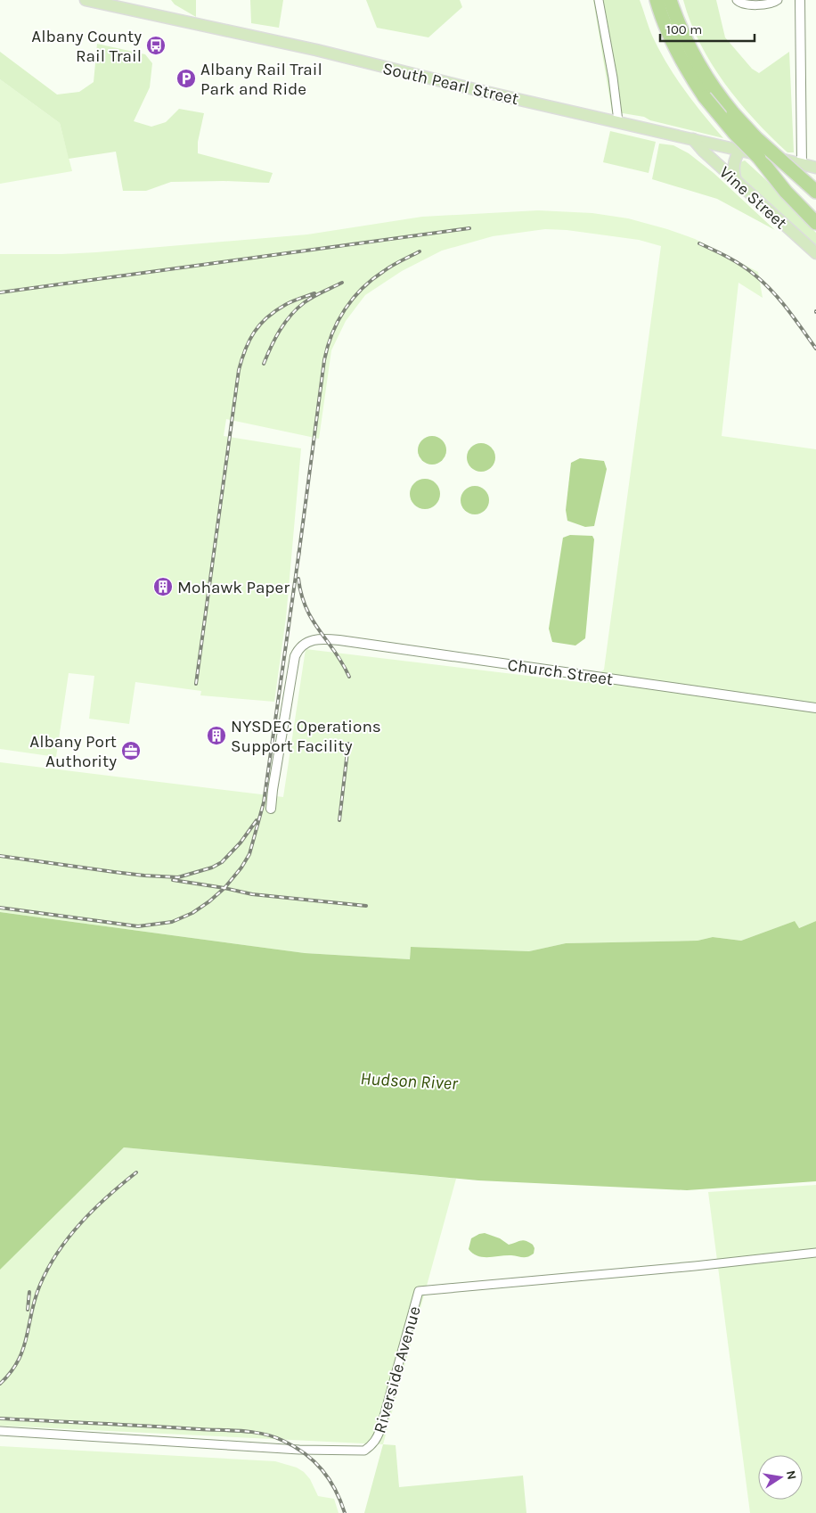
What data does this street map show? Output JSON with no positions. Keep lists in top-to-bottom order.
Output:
{
  "streets": {
    "main road": ["South Pearl Street", "Vine Street"],
    "street": ["Church Street", "Riverside Avenue"]
  },
  "crossings": [
    ["South Pearl Street", "Vine Street"]
  ],
  "water": ["Hudson River"],
  "places": {
    "bus stop": ["Albany County Rail Trail"],
    "parking": ["Albany Rail Trail Park and Ride"],
    "building": ["Mohawk Paper", "NYSDEC Operations Support Facility"],
    "office": ["Albany Port Authority"]
  },
  "scale_bar": "100 m",
  "north": "right"
}
